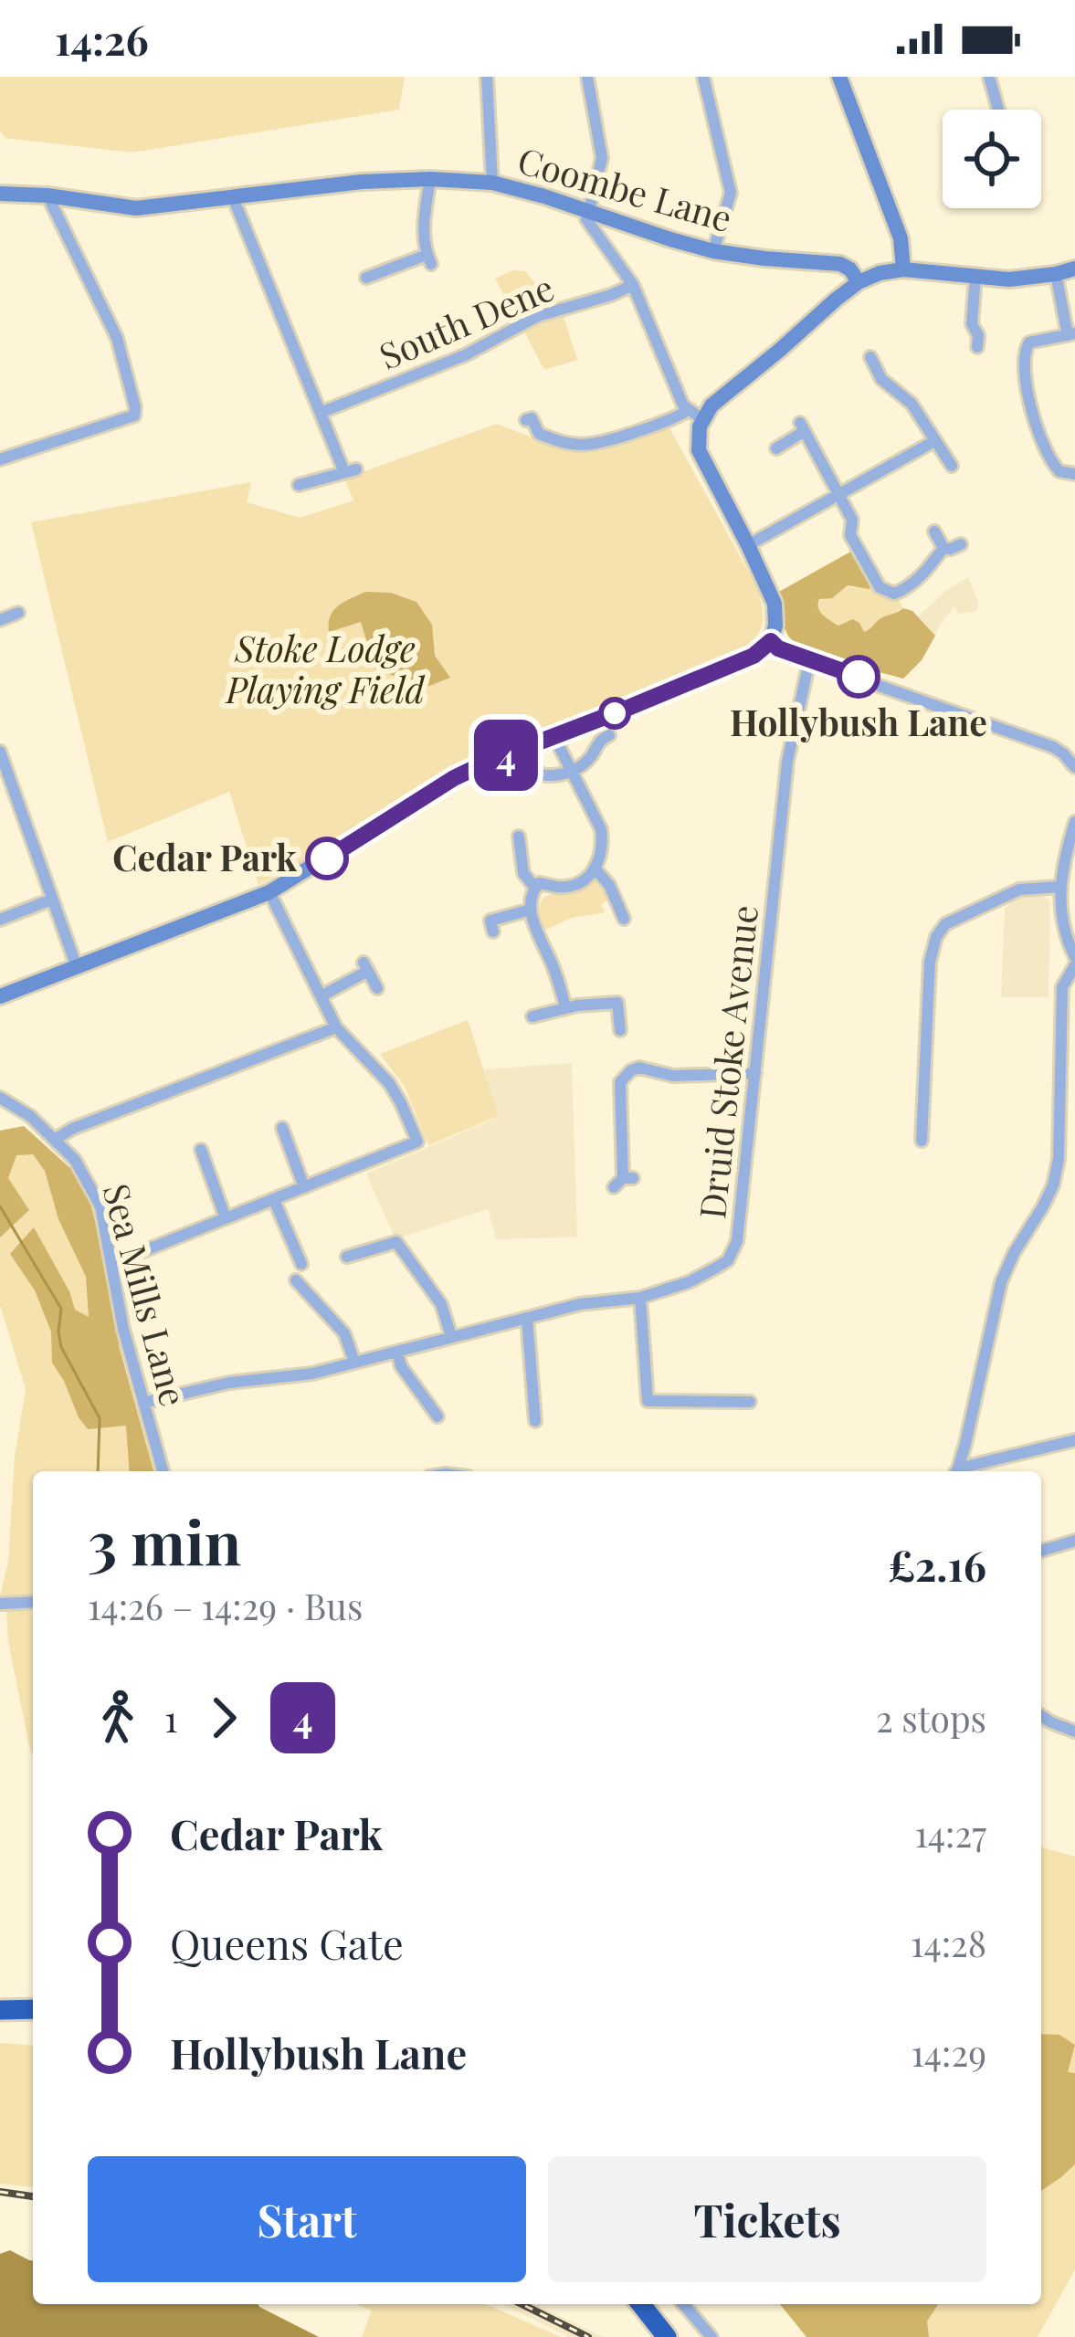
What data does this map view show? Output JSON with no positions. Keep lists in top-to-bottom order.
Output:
{
  "streets": {
    "main road": ["Coombe Lane"],
    "street": ["South Dene", "Druid Stoke Avenue", "Sea Mills Lane"]
  },
  "crossings": [
    ["Druid Stoke Avenue", "Sea Mills Lane"]
  ],
  "parks": ["Stoke Lodge Playing Field"],
  "places": ["Hollybush Lane", "Cedar Park"],
  "lines": ["bus line 4"],
  "page": {
    "status": "14:26",
    "on_map": "4",
    "heading": ["3 min", "14:26 – 14:29 · Bus", "£2.16"],
    "legs": ["1", "4", "2 stops"],
    "list": [
      {
        "name": "Cedar Park",
        "value": "14:27"
      },
      {
        "name": "Queens Gate",
        "value": "14:28"
      },
      {
        "name": "Hollybush Lane",
        "value": "14:29"
      }
    ],
    "buttons": ["Start", "Tickets"]
  }
}
